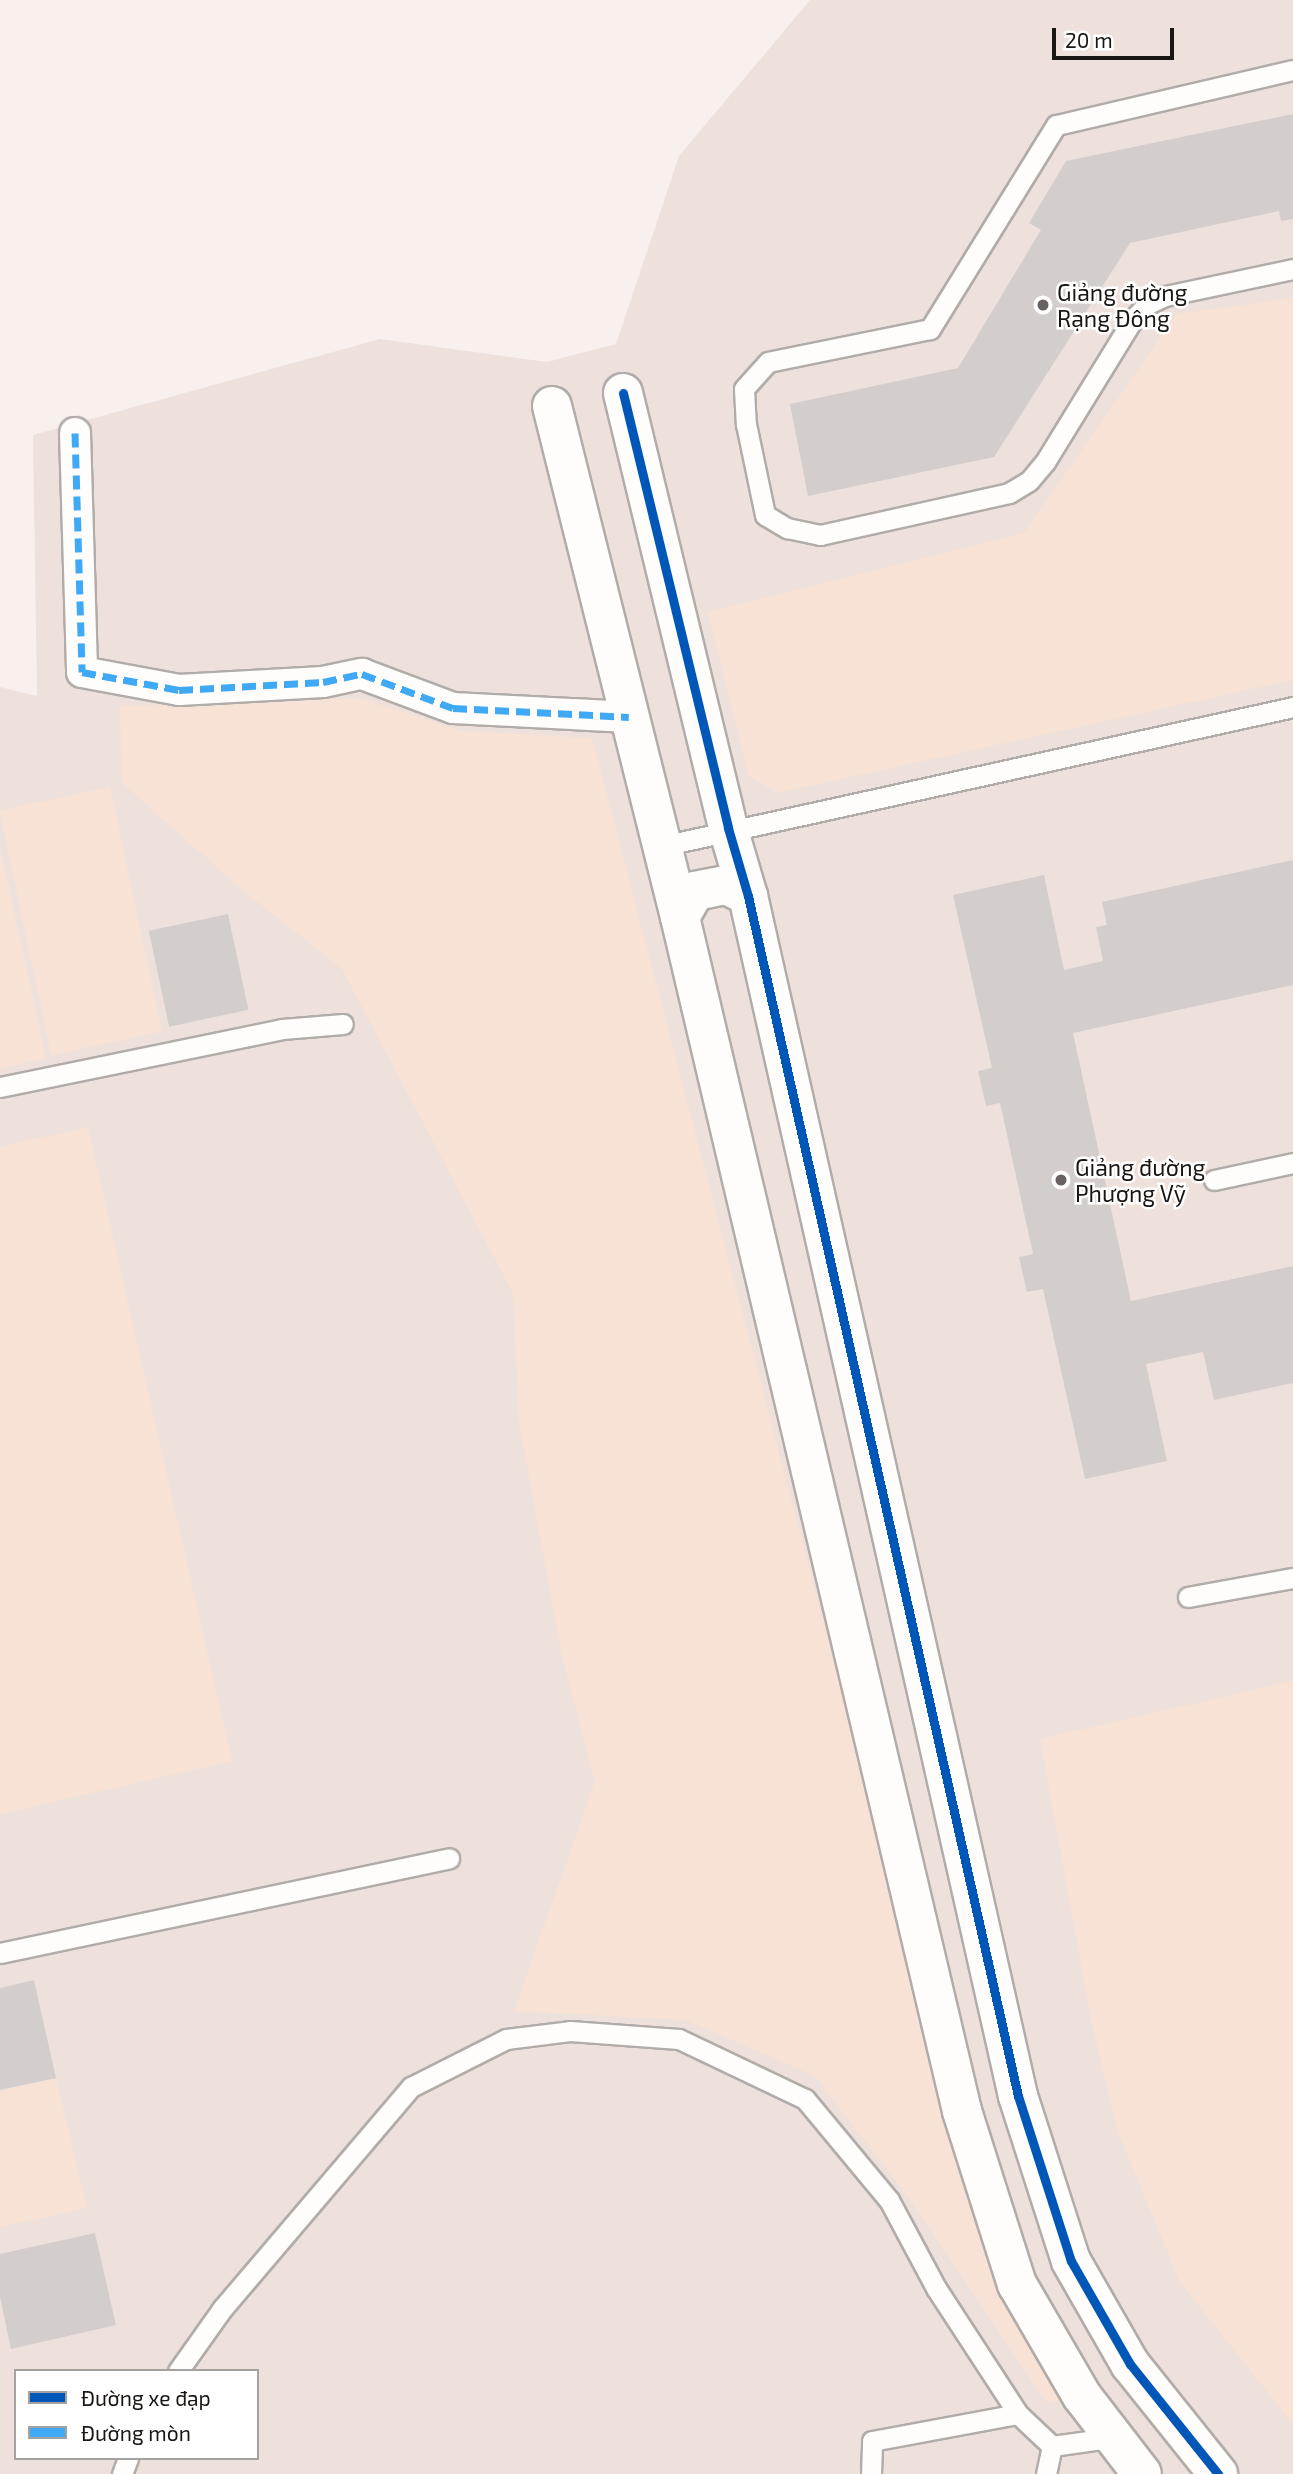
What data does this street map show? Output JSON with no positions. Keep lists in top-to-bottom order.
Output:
{
  "places": ["Giảng đường Rạng Đông", "Giảng đường Phượng Vỹ"],
  "legend": ["Đường xe đạp", "Đường mòn"],
  "scale_bar": "20 m"
}
